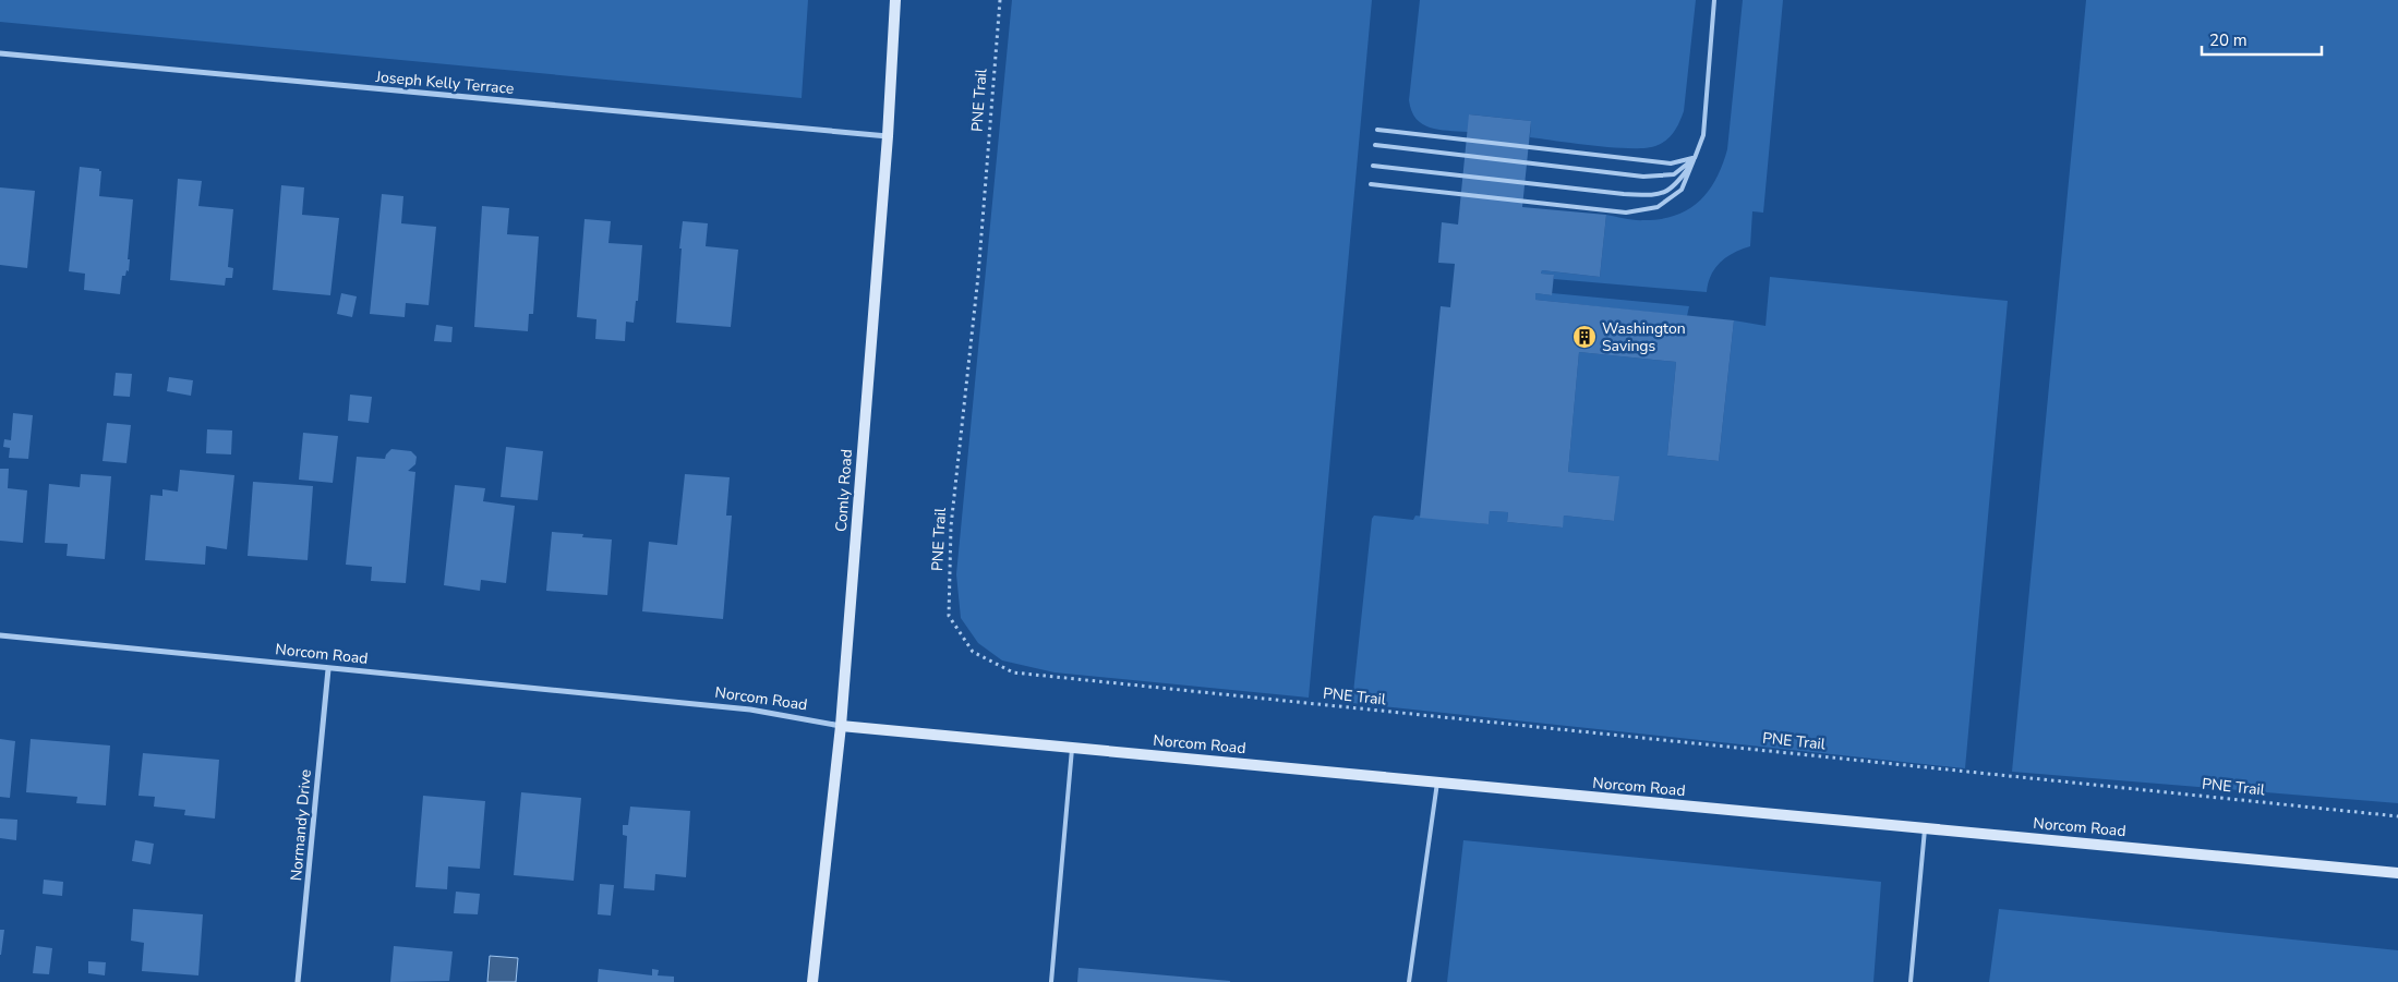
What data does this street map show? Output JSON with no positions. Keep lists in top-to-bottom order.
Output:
{
  "streets": {
    "street": [
      "Joseph Kelly Terrace",
      "Comly Road",
      "Norcom Road",
      "Normandy Drive"
    ],
    "path": ["PNE Trail"]
  },
  "crossings": [
    ["Joseph Kelly Terrace", "Comly Road"],
    ["Comly Road", "Norcom Road"],
    ["Norcom Road", "Normandy Drive"]
  ],
  "places": {
    "building": ["Washington Savings"]
  },
  "scale_bar": "20 m"
}
